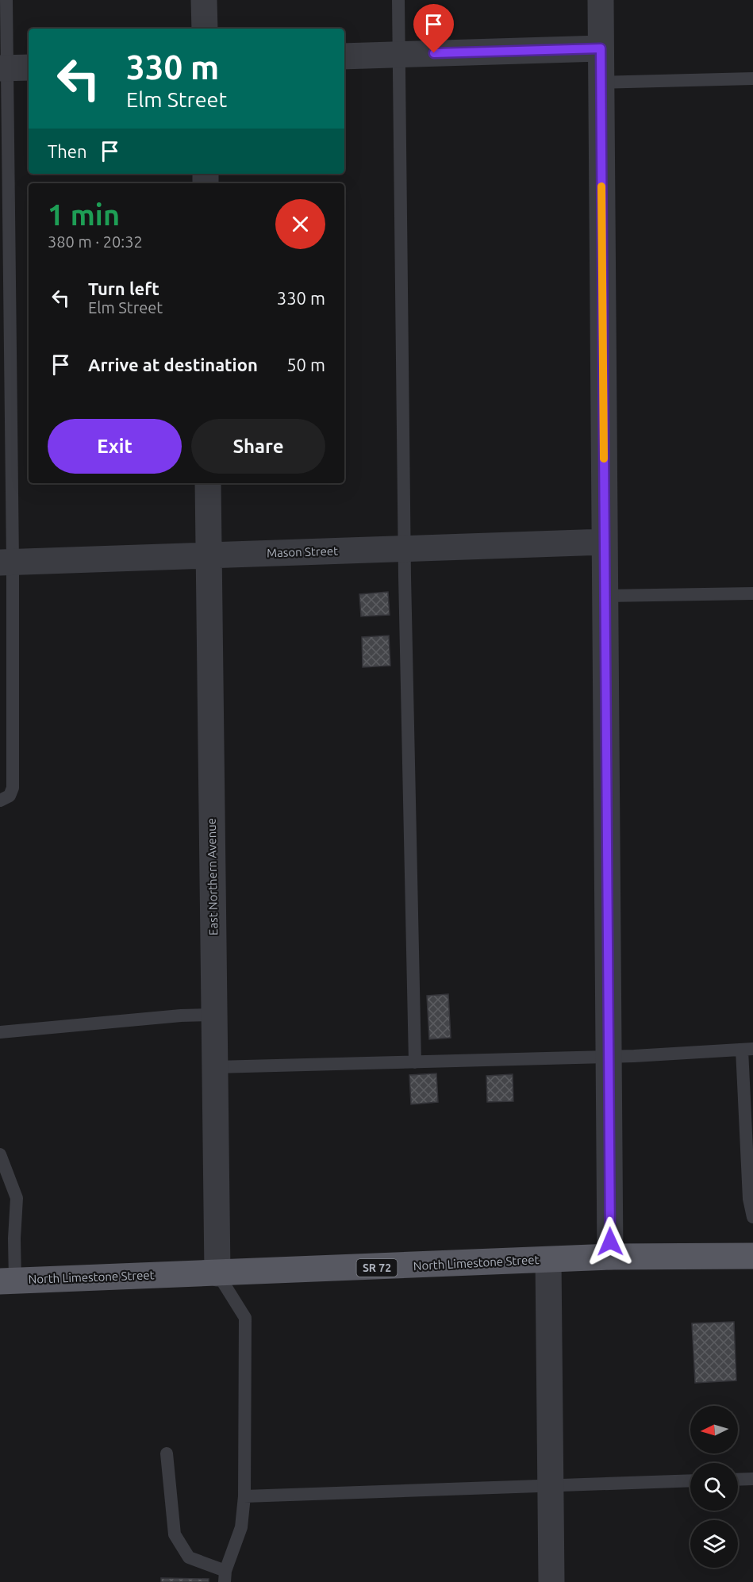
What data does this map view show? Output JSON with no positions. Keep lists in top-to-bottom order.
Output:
{
  "streets": {
    "main road": ["North Limestone Street", "SR 72"],
    "street": ["Mason Street", "East Northern Avenue"]
  },
  "crossings": [
    ["Mason Street", "East Northern Avenue"],
    ["East Northern Avenue", "North Limestone Street"]
  ],
  "north": "left",
  "page": {
    "turn": ["330 m", "Elm Street"],
    "then": "Then",
    "heading": ["1 min", "380 m · 20:32"],
    "list": [
      {
        "name": "Turn left",
        "note": "Elm Street",
        "value": "330 m"
      },
      {
        "name": "Arrive at destination",
        "value": "50 m"
      }
    ],
    "buttons": ["Exit", "Share"]
  }
}
